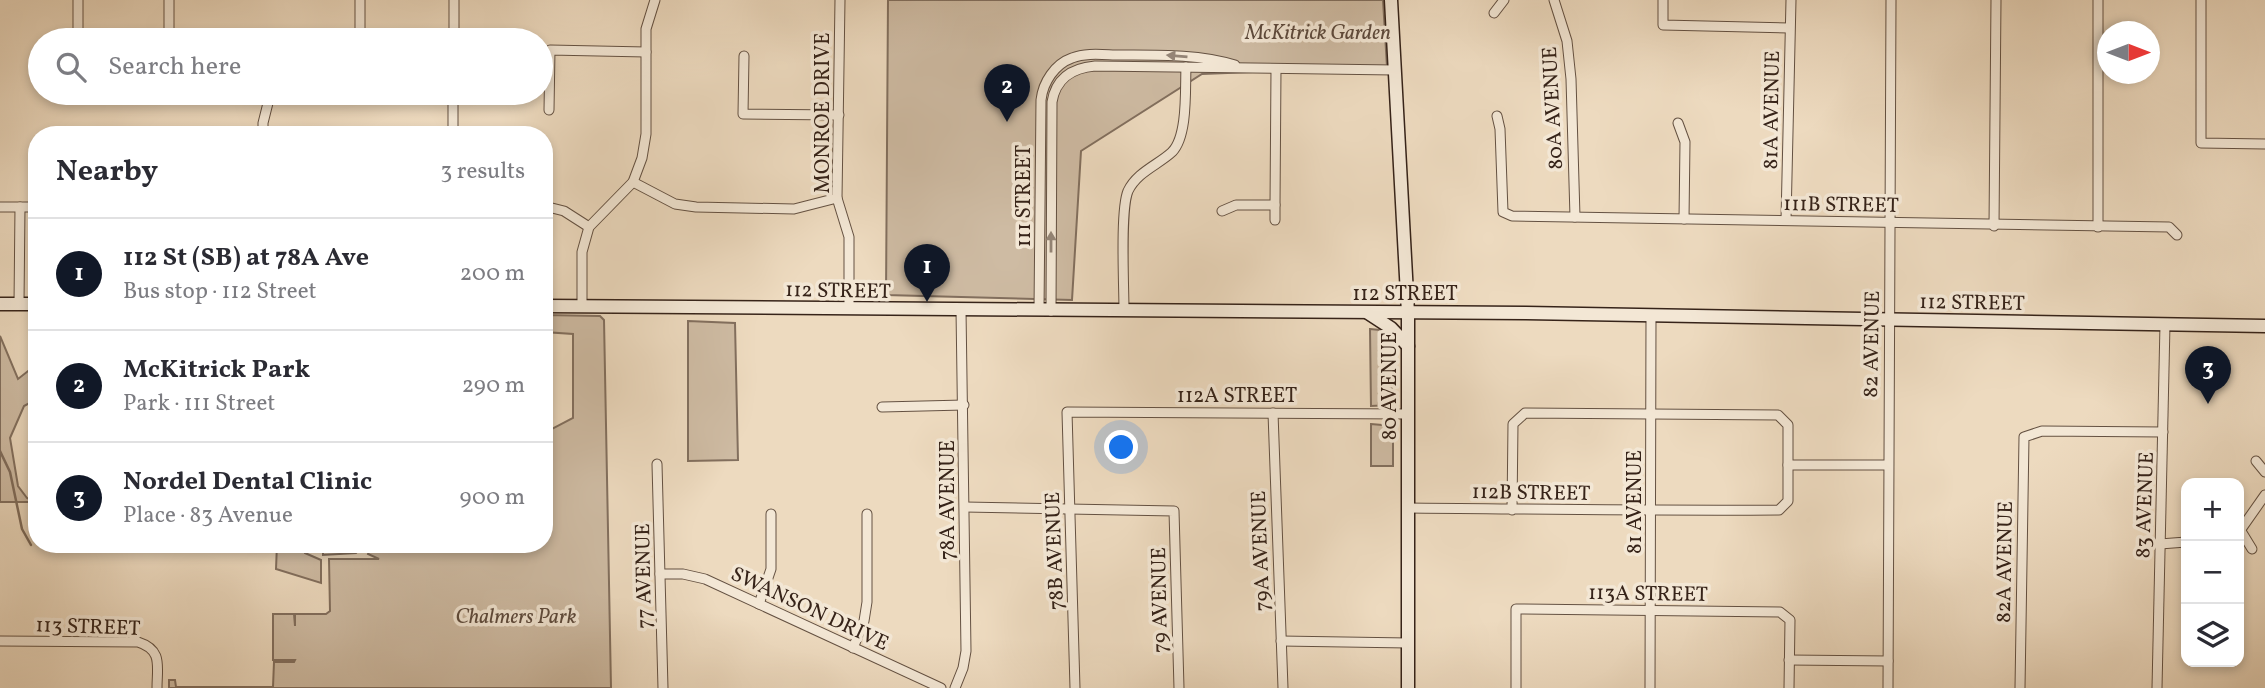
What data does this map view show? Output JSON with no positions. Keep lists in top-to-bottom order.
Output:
{
  "streets": {
    "street": [
      "80A AVENUE",
      "81A AVENUE",
      "MONROE DRIVE",
      "111 STREET",
      "111B STREET",
      "112 STREET",
      "82 AVENUE",
      "80 AVENUE",
      "112A STREET",
      "112B STREET",
      "78A AVENUE",
      "81 AVENUE",
      "83 AVENUE",
      "78B AVENUE",
      "79A AVENUE",
      "82A AVENUE",
      "77 AVENUE",
      "113A STREET",
      "79 AVENUE",
      "SWANSON DRIVE",
      "113 STREET"
    ]
  },
  "crossings": [
    ["80A AVENUE", "111B STREET"],
    ["81A AVENUE", "111B STREET"],
    ["MONROE DRIVE", "112 STREET"],
    ["111 STREET", "112 STREET"],
    ["111 STREET", "80 AVENUE"],
    ["111B STREET", "82 AVENUE"],
    ["112 STREET", "82 AVENUE"],
    ["112 STREET", "80 AVENUE"],
    ["112 STREET", "78A AVENUE"],
    ["112 STREET", "81 AVENUE"],
    ["112 STREET", "83 AVENUE"],
    ["80 AVENUE", "112A STREET"],
    ["80 AVENUE", "112B STREET"],
    ["112A STREET", "78B AVENUE"],
    ["112A STREET", "79A AVENUE"],
    ["112B STREET", "81 AVENUE"],
    ["81 AVENUE", "113A STREET"],
    ["83 AVENUE", "82A AVENUE"],
    ["78B AVENUE", "79 AVENUE"],
    ["77 AVENUE", "SWANSON DRIVE"]
  ],
  "parks": ["McKitrick Garden", "Chalmers Park"],
  "north": "right",
  "page": {
    "search": "Search here",
    "pins": ["2", "1", "3"],
    "heading": ["Nearby", "3 results"],
    "list": [
      {
        "mark": "1",
        "name": "112 St (SB) at 78A Ave",
        "note": "Bus stop · 112 Street",
        "value": "200 m"
      },
      {
        "mark": "2",
        "name": "McKitrick Park",
        "note": "Park · 111 Street",
        "value": "290 m"
      },
      {
        "mark": "3",
        "name": "Nordel Dental Clinic",
        "note": "Place · 83 Avenue",
        "value": "900 m"
      }
    ],
    "map_buttons": ["+", "−"]
  }
}
